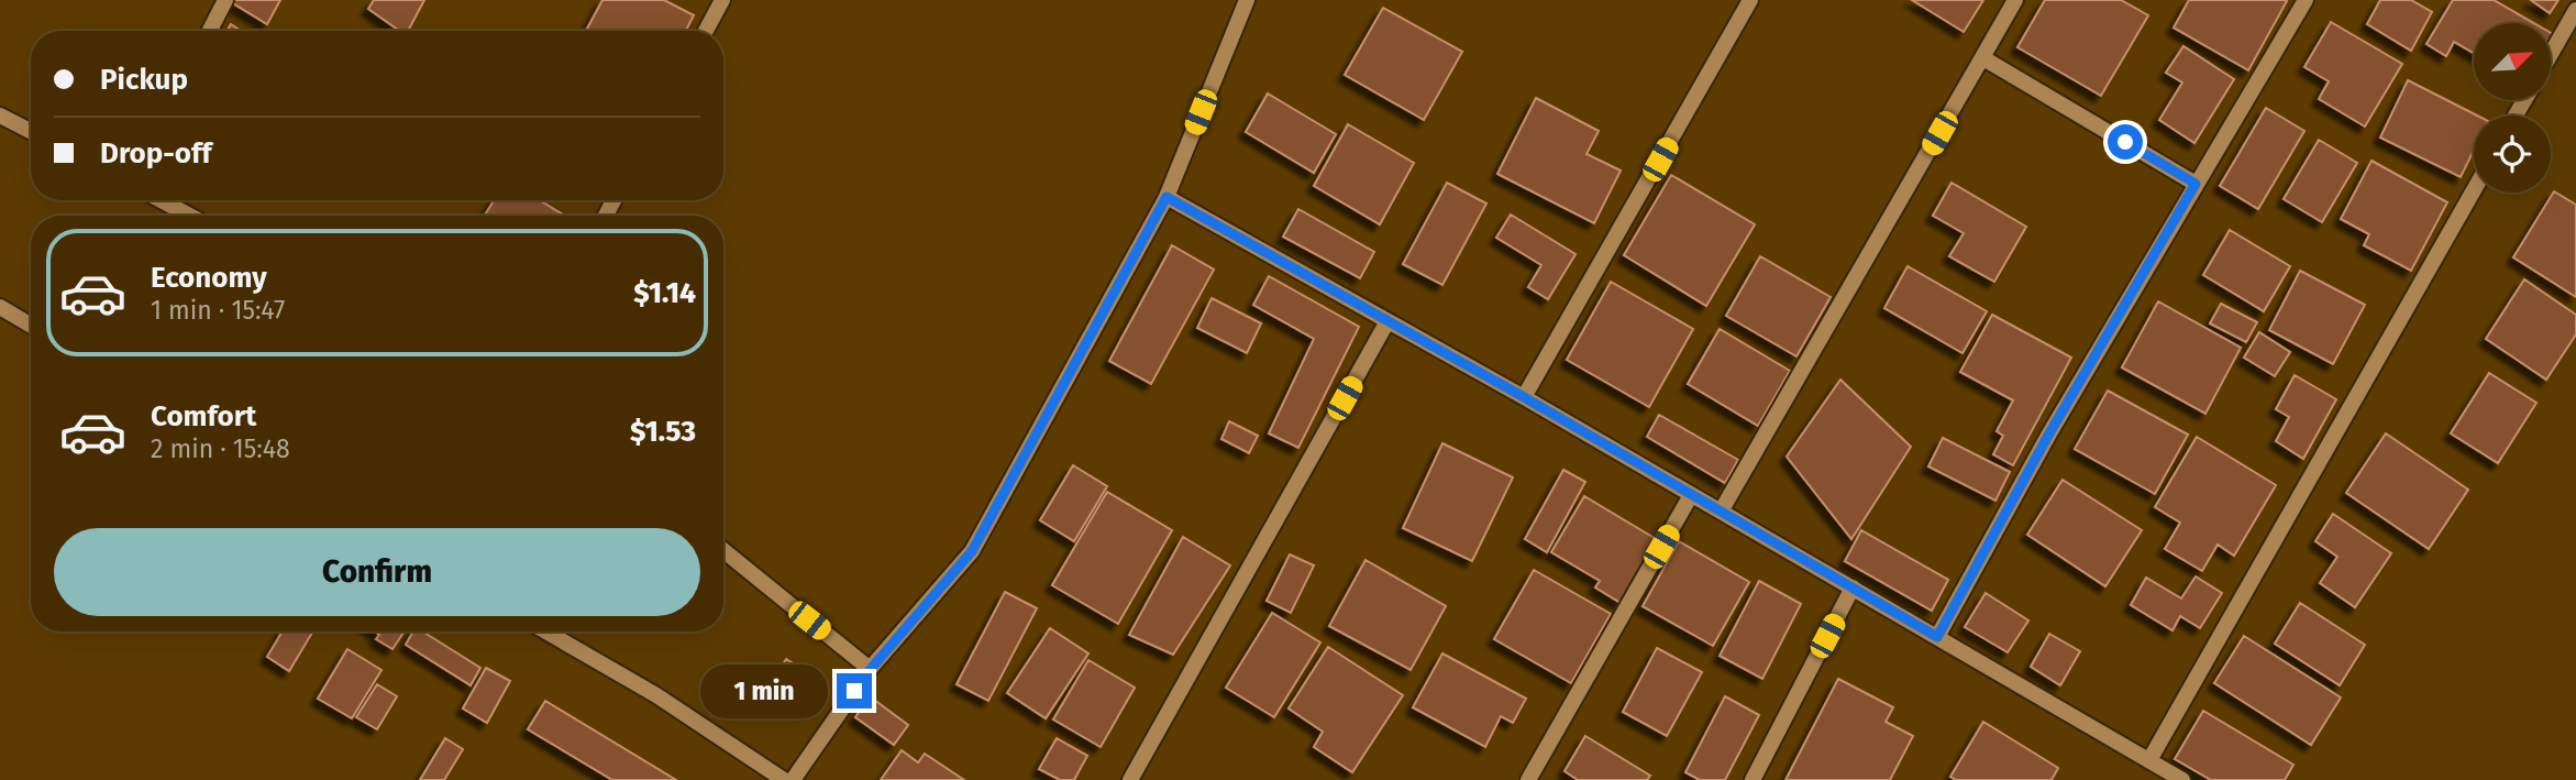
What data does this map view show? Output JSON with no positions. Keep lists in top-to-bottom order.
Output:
{
  "north": "top right",
  "page": {
    "banner": ["Pickup", "Drop-off"],
    "list": [
      {
        "name": "Economy",
        "note": "1 min · 15:47",
        "value": "$1.14"
      },
      {
        "name": "Comfort",
        "note": "2 min · 15:48",
        "value": "$1.53"
      }
    ],
    "buttons": "Confirm",
    "bubble": "1 min"
  }
}
